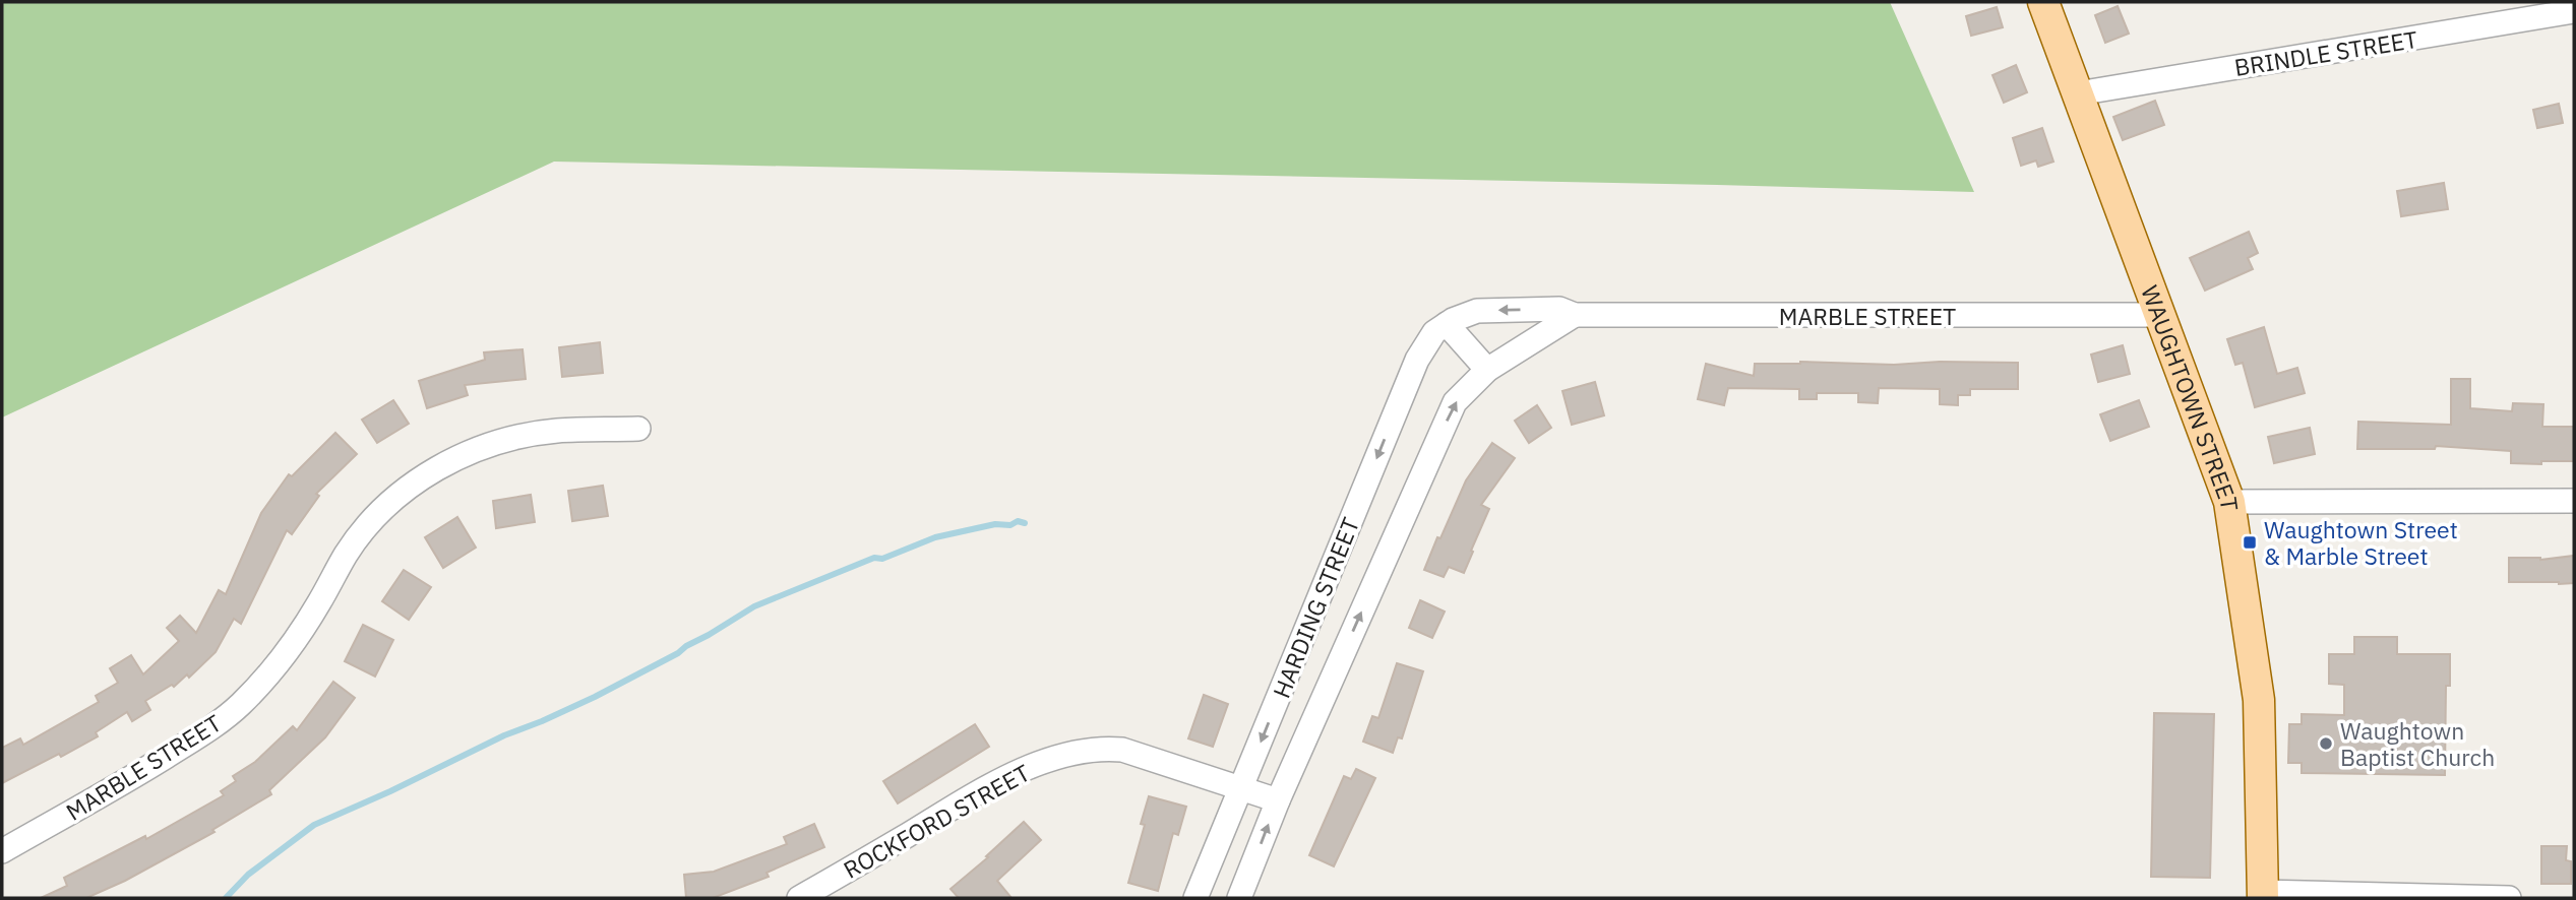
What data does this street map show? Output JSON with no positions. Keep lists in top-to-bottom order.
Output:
{
  "streets": {
    "main road": ["WAUGHTOWN STREET"],
    "street": [
      "BRINDLE STREET",
      "MARBLE STREET",
      "HARDING STREET",
      "ROCKFORD STREET"
    ]
  },
  "crossings": [
    ["BRINDLE STREET", "WAUGHTOWN STREET"],
    ["MARBLE STREET", "WAUGHTOWN STREET"],
    ["MARBLE STREET", "HARDING STREET"],
    ["HARDING STREET", "ROCKFORD STREET"]
  ],
  "places": {
    "transit": ["Waughtown Street & Marble Street"],
    "other": ["Waughtown Baptist Church"]
  }
}
